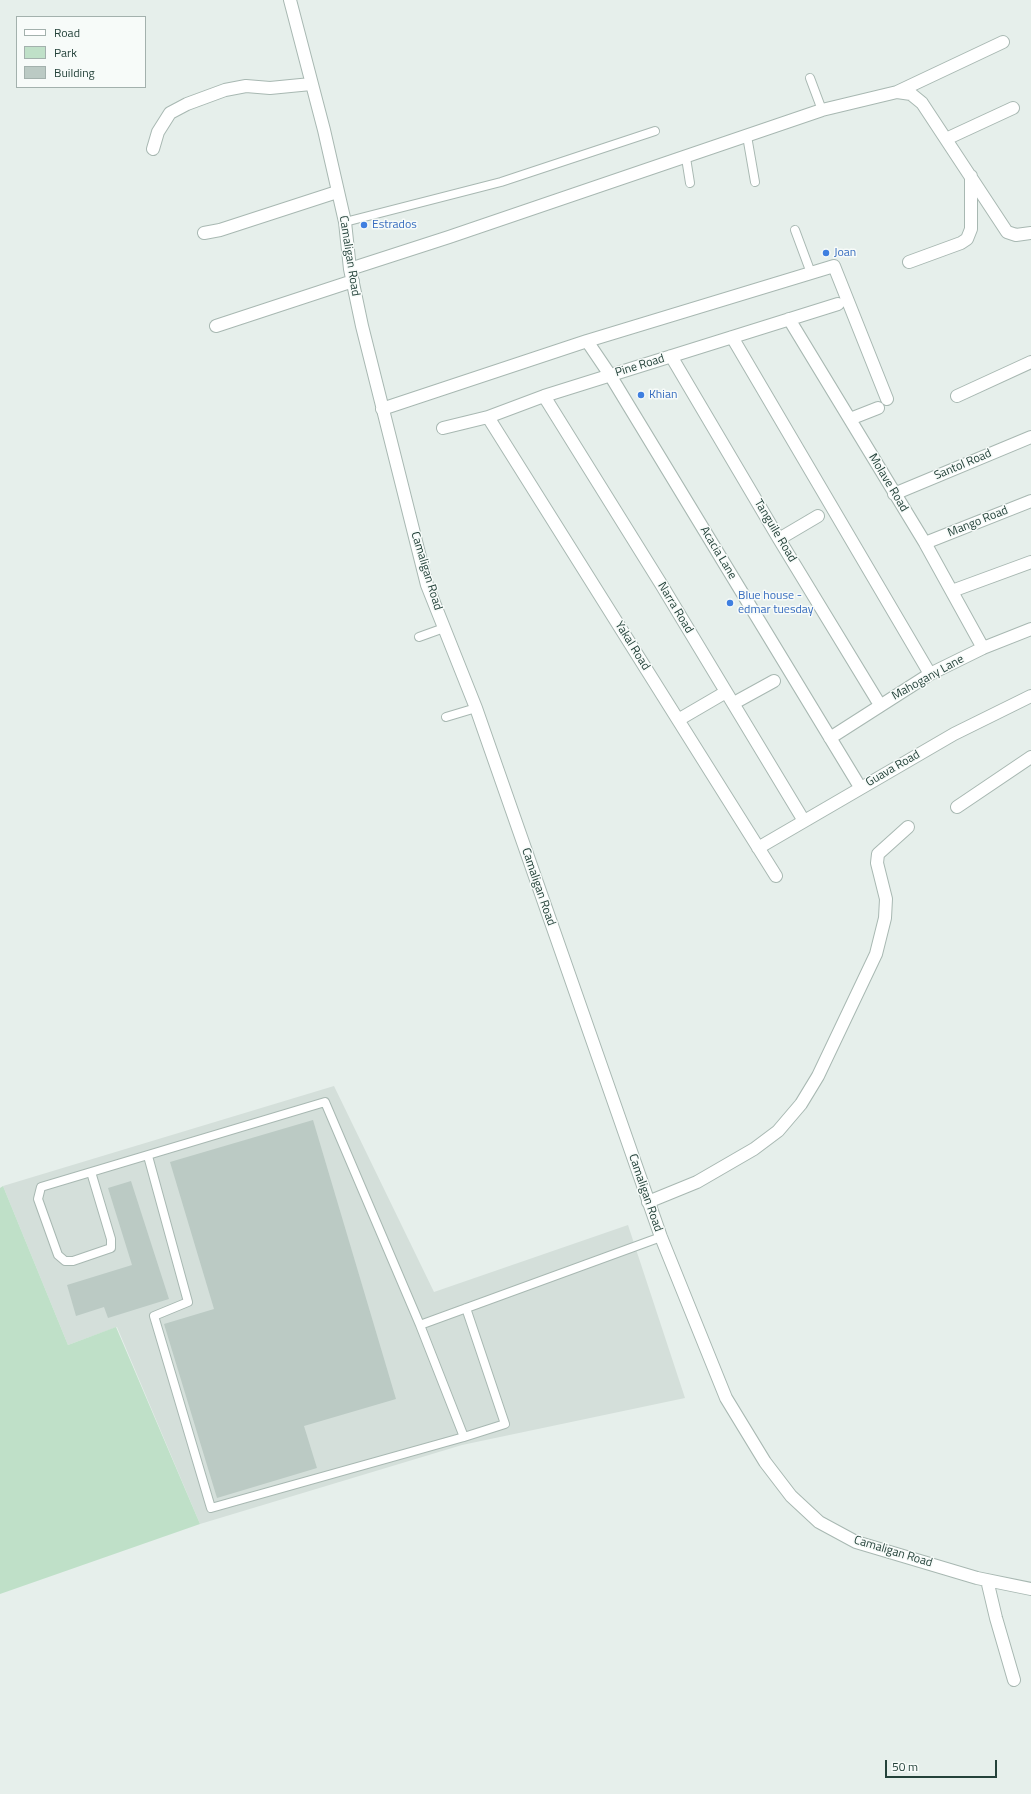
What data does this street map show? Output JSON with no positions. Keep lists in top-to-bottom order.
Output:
{
  "streets": {
    "street": [
      "Camaligan Road",
      "Pine Road",
      "Santol Road",
      "Molave Road",
      "Mango Road",
      "Tanguile Road",
      "Acacia Lane",
      "Narra Road",
      "Yakal Road",
      "Mahogany Lane",
      "Guava Road"
    ]
  },
  "crossings": [
    ["Pine Road", "Molave Road"],
    ["Pine Road", "Tanguile Road"],
    ["Pine Road", "Acacia Lane"],
    ["Pine Road", "Narra Road"],
    ["Pine Road", "Yakal Road"],
    ["Santol Road", "Molave Road"],
    ["Molave Road", "Mango Road"],
    ["Molave Road", "Mahogany Lane"],
    ["Tanguile Road", "Mahogany Lane"],
    ["Acacia Lane", "Mahogany Lane"],
    ["Acacia Lane", "Guava Road"],
    ["Narra Road", "Guava Road"],
    ["Yakal Road", "Guava Road"]
  ],
  "places": [
    "Estrados",
    "Joan",
    "Khian",
    "Blue house - edmar tuesday"
  ],
  "legend": ["Road", "Park", "Building"],
  "scale_bar": "50 m"
}
